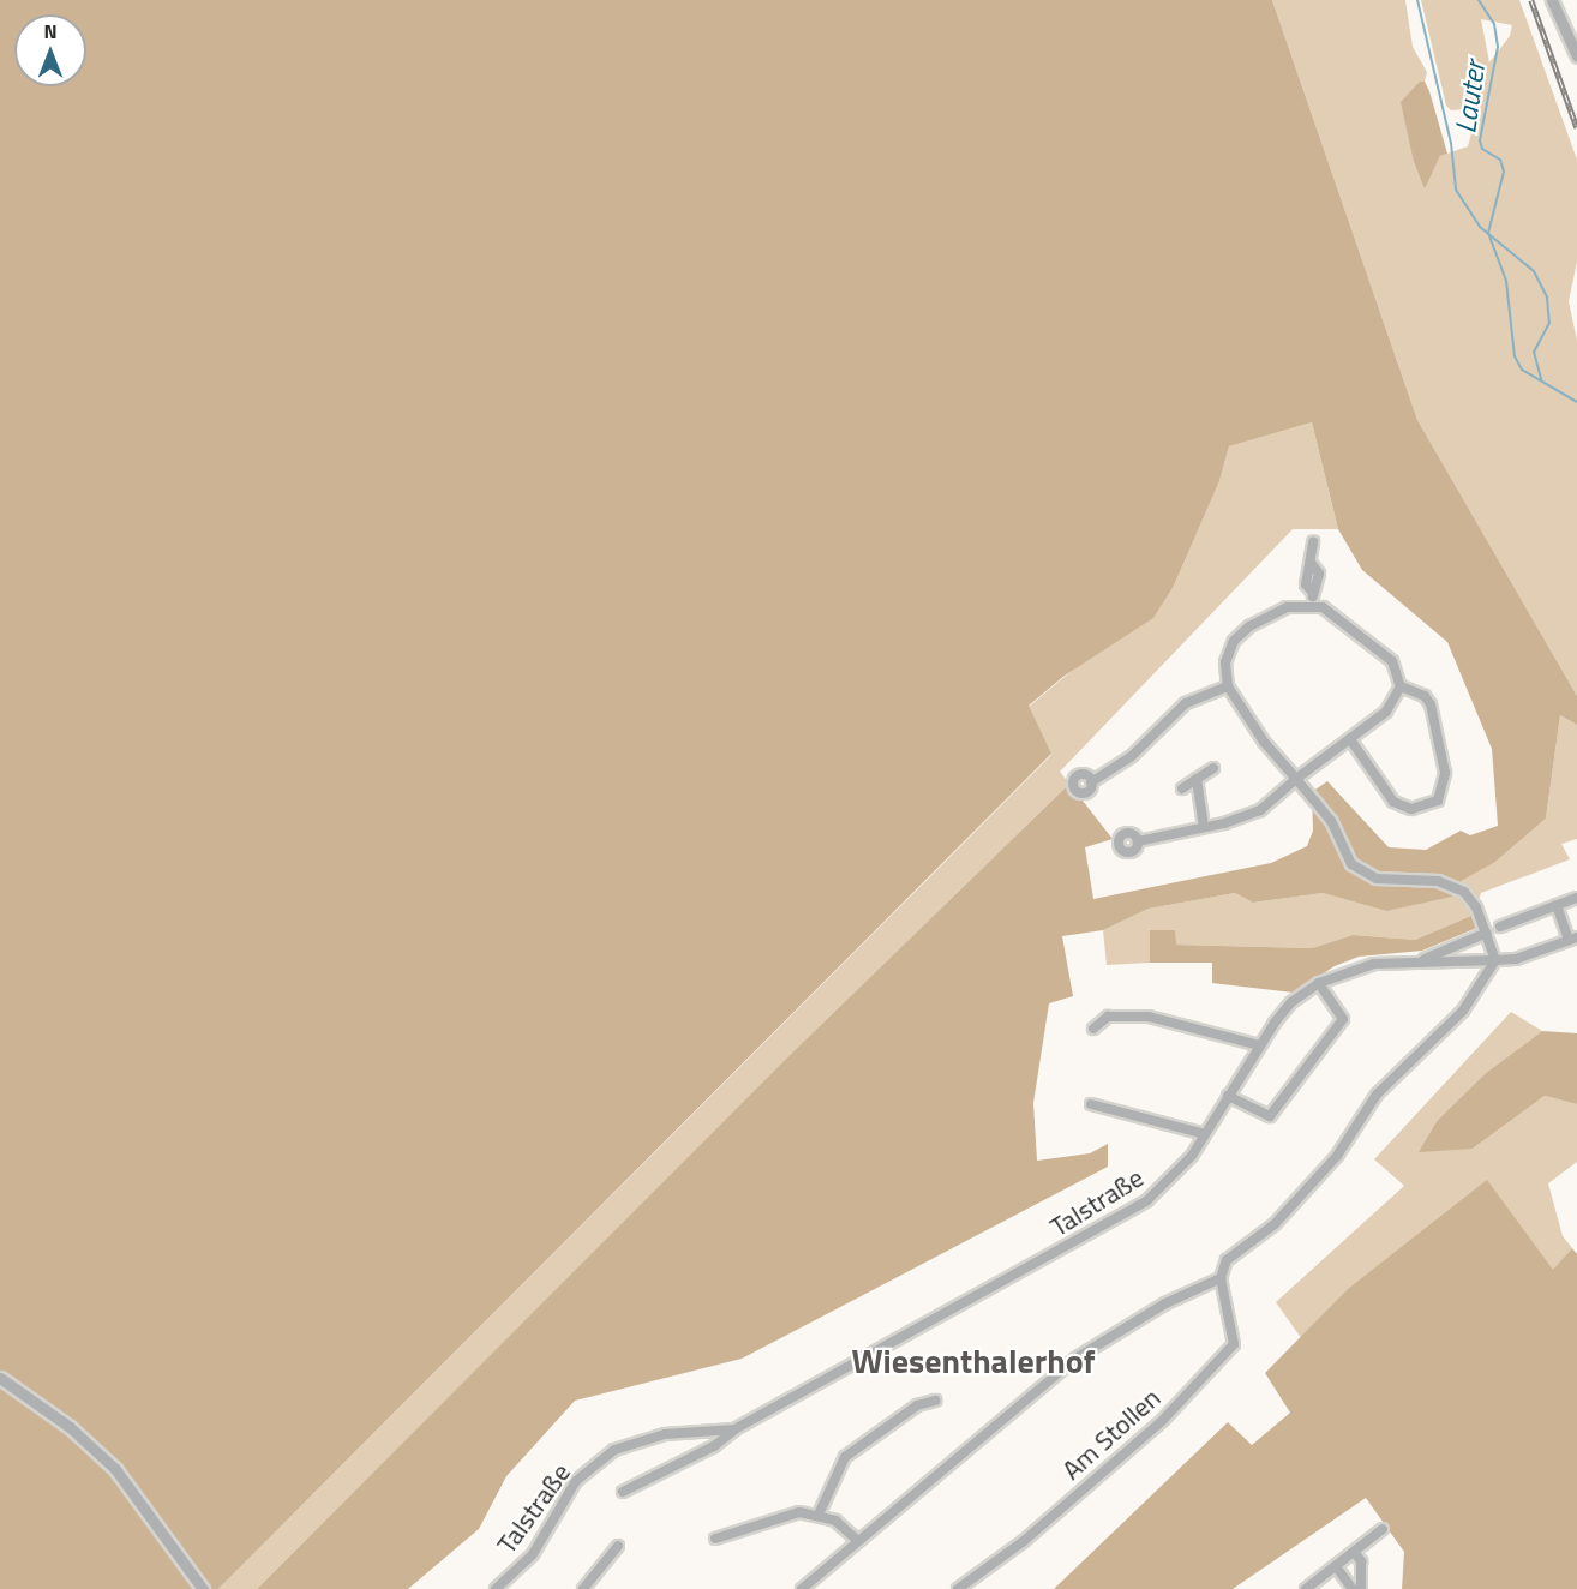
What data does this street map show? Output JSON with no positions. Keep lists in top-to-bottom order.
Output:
{
  "streets": {
    "street": ["Talstraße", "Am Stollen"]
  },
  "districts": ["Wiesenthalerhof"],
  "water": ["Lauter"],
  "north": "top"
}
